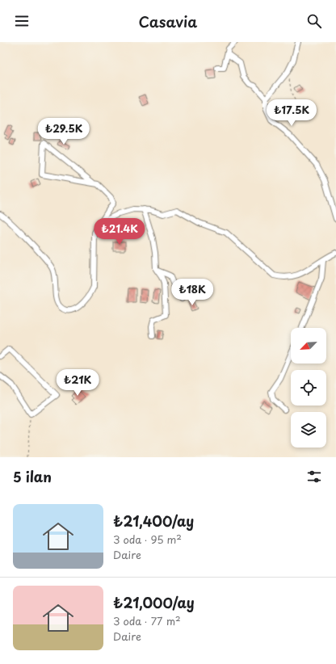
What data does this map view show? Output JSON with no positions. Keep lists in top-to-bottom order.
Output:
{
  "north": "bottom left",
  "page": {
    "header": "Casavia",
    "price": [
      "₺17.5K",
      "₺29.5K",
      "₺21.4K",
      "₺18K",
      "₺21K"
    ],
    "heading": "5 ilan",
    "list": [
      {
        "name": "₺21,400/ay",
        "note": "3 oda · 95 m² · Daire"
      },
      {
        "name": "₺21,000/ay",
        "note": "3 oda · 77 m² · Daire"
      }
    ]
  }
}
